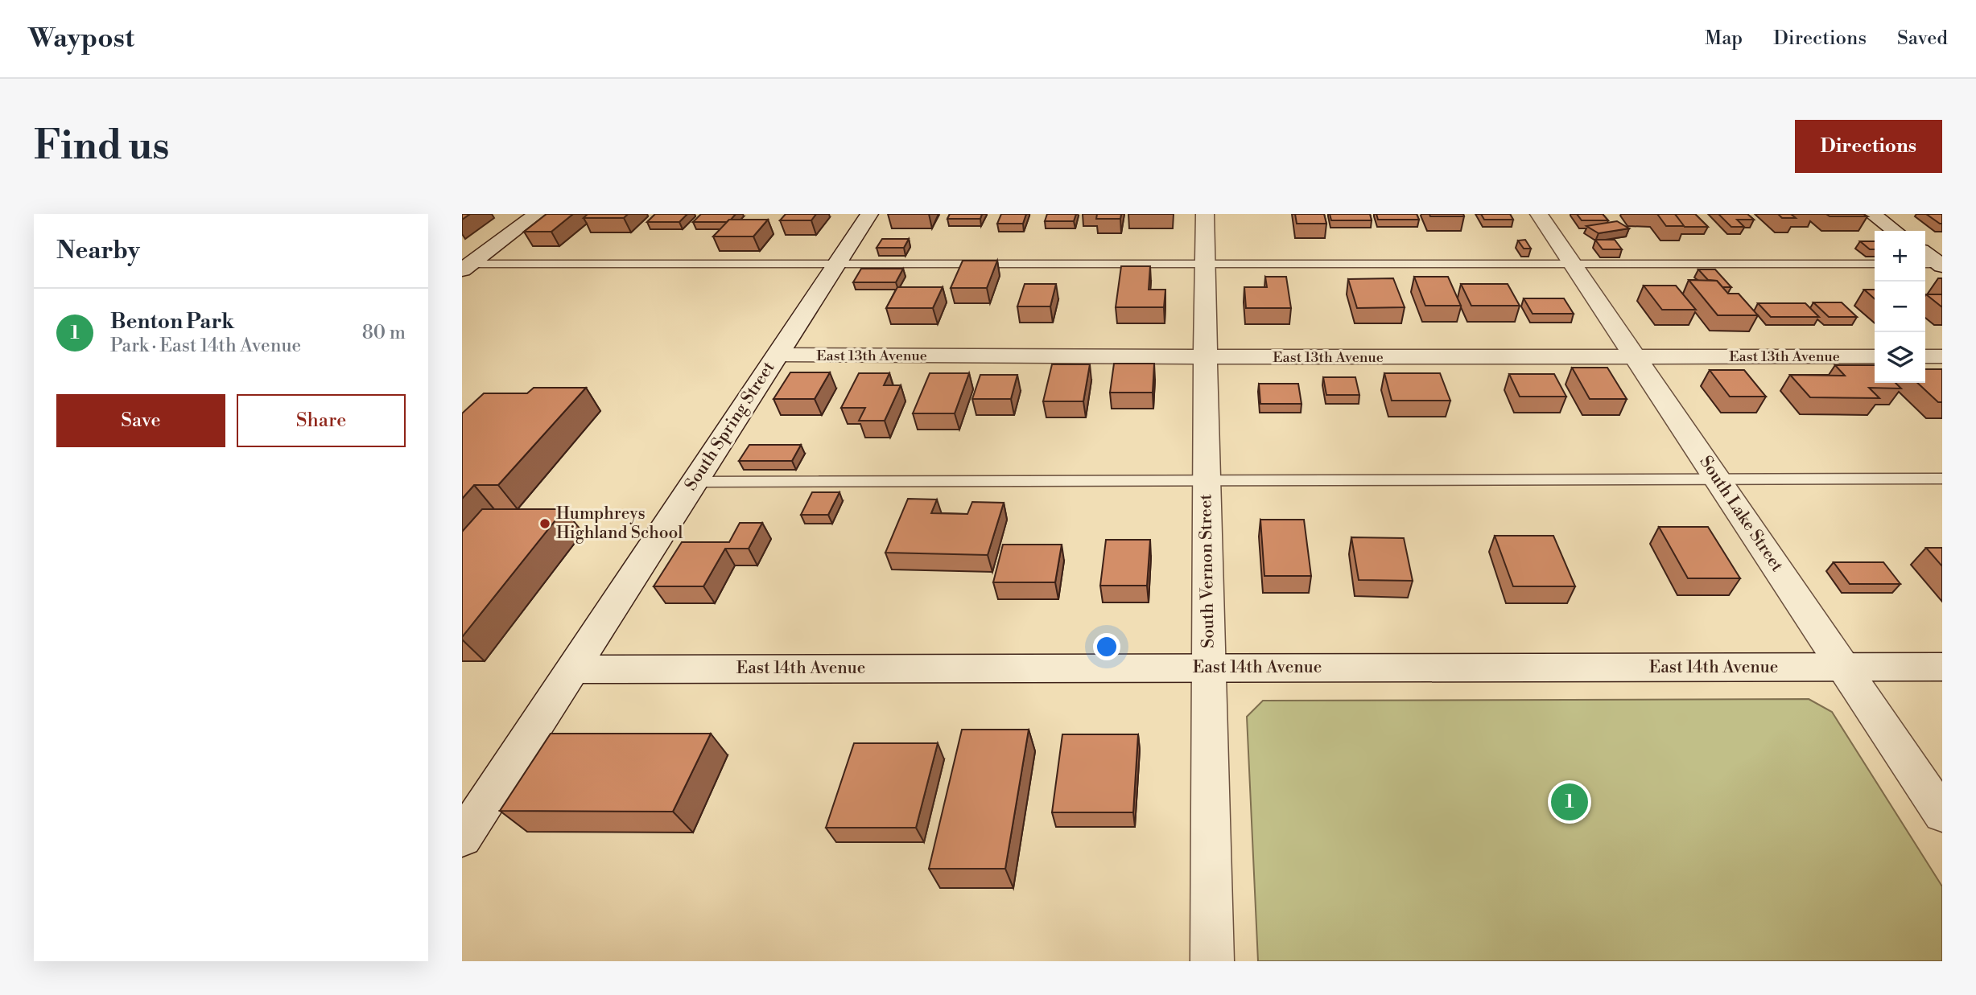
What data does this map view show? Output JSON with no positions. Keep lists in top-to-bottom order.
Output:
{
  "streets": {
    "street": [
      "East 13th Avenue",
      "South Spring Street",
      "South Lake Street",
      "South Vernon Street",
      "East 14th Avenue"
    ]
  },
  "crossings": [
    ["East 13th Avenue", "South Spring Street"],
    ["East 13th Avenue", "South Lake Street"],
    ["East 13th Avenue", "South Vernon Street"],
    ["South Spring Street", "East 14th Avenue"],
    ["South Lake Street", "East 14th Avenue"],
    ["South Vernon Street", "East 14th Avenue"]
  ],
  "places": ["Humphreys Highland School"],
  "page": {
    "header": "Waypost",
    "nav": ["Map", "Directions", "Saved"],
    "buttons": [
      "Directions",
      ["Save", "Share"]
    ],
    "title": "Find us",
    "heading": "Nearby",
    "map_buttons": ["+", "−"],
    "list": [
      {
        "mark": "1",
        "name": "Benton Park",
        "note": "Park · East 14th Avenue",
        "value": "80 m"
      }
    ],
    "pins": "1"
  }
}
